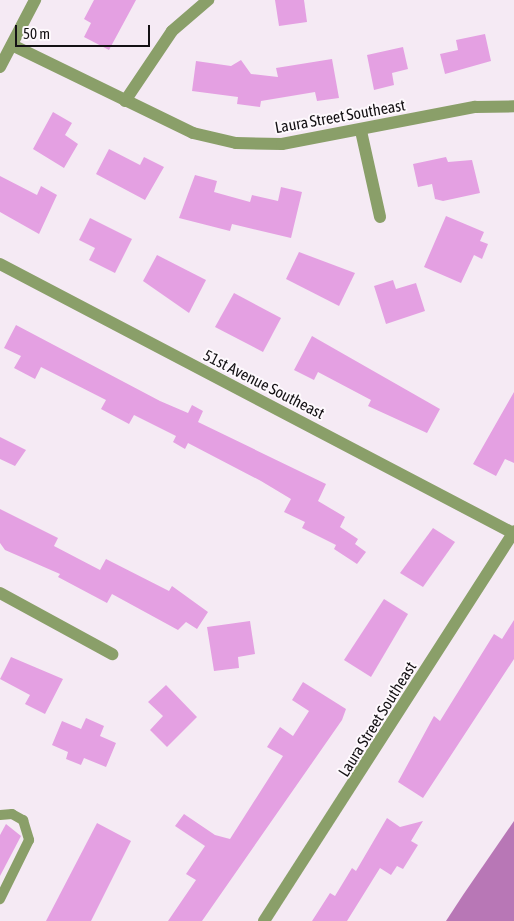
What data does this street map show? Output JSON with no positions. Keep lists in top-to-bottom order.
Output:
{
  "streets": {
    "street": ["Laura Street Southeast", "51st Avenue Southeast"]
  },
  "crossings": [
    ["Laura Street Southeast", "51st Avenue Southeast"]
  ],
  "scale_bar": "50 m"
}
